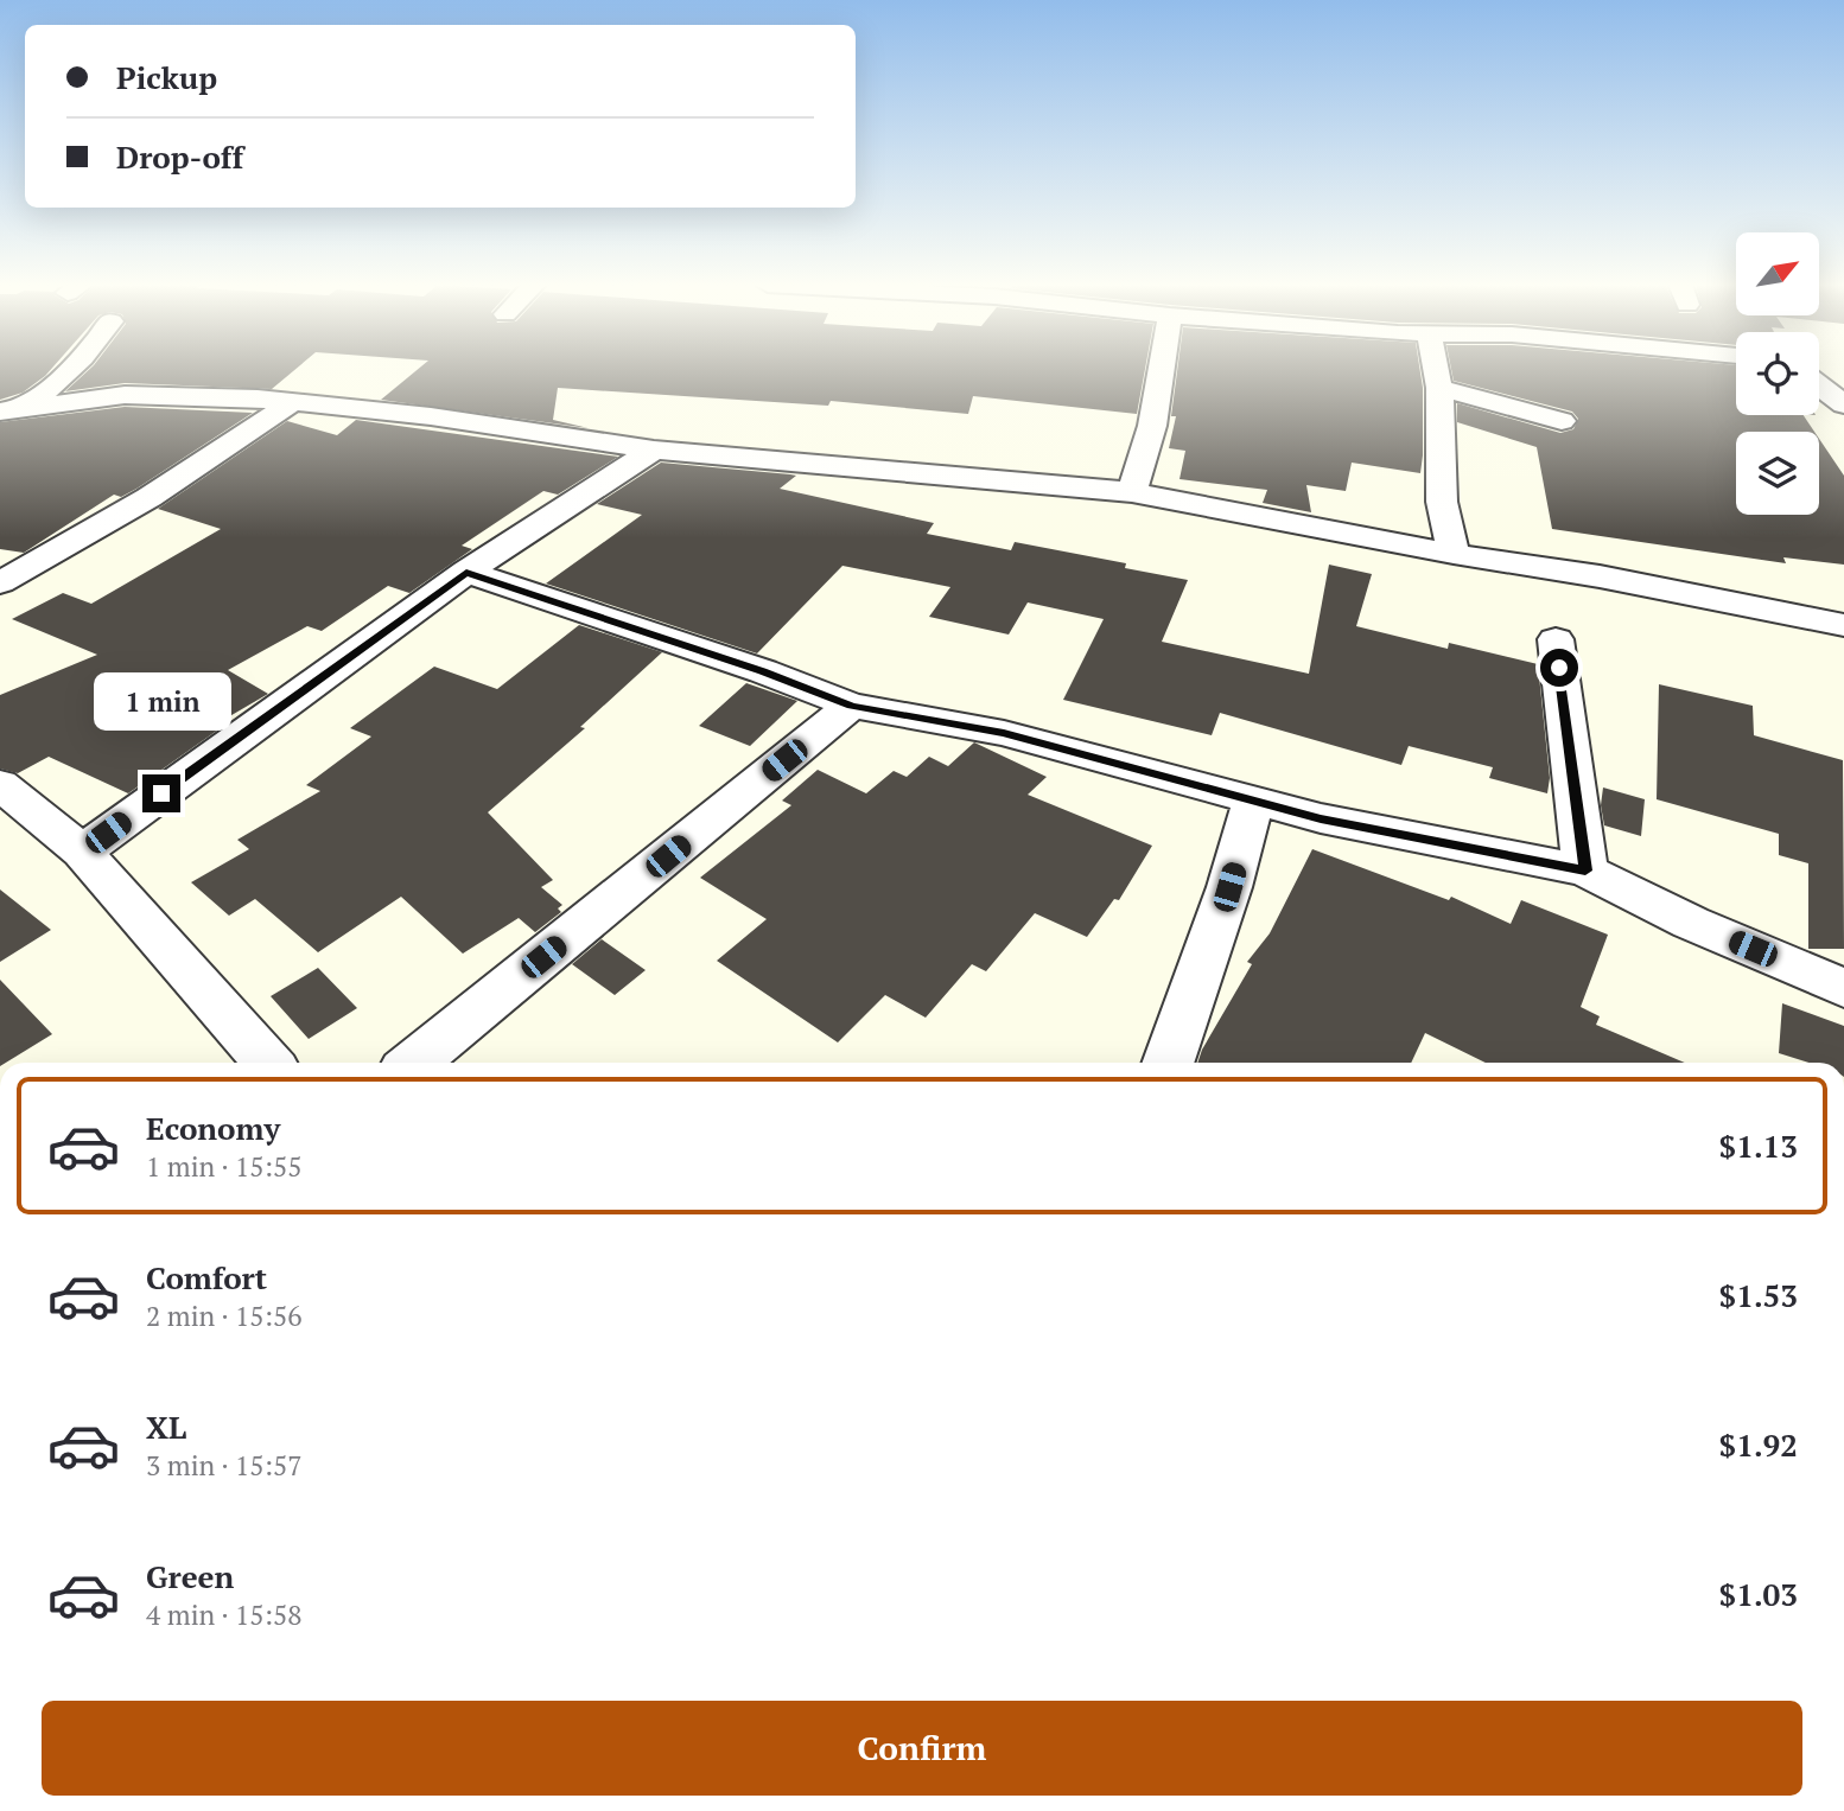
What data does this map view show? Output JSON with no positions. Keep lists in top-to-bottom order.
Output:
{
  "north": "top right",
  "page": {
    "banner": ["Pickup", "Drop-off"],
    "bubble": "1 min",
    "list": [
      {
        "name": "Economy",
        "note": "1 min · 15:55",
        "value": "$1.13"
      },
      {
        "name": "Comfort",
        "note": "2 min · 15:56",
        "value": "$1.53"
      },
      {
        "name": "XL",
        "note": "3 min · 15:57",
        "value": "$1.92"
      },
      {
        "name": "Green",
        "note": "4 min · 15:58",
        "value": "$1.03"
      }
    ],
    "buttons": "Confirm"
  }
}
